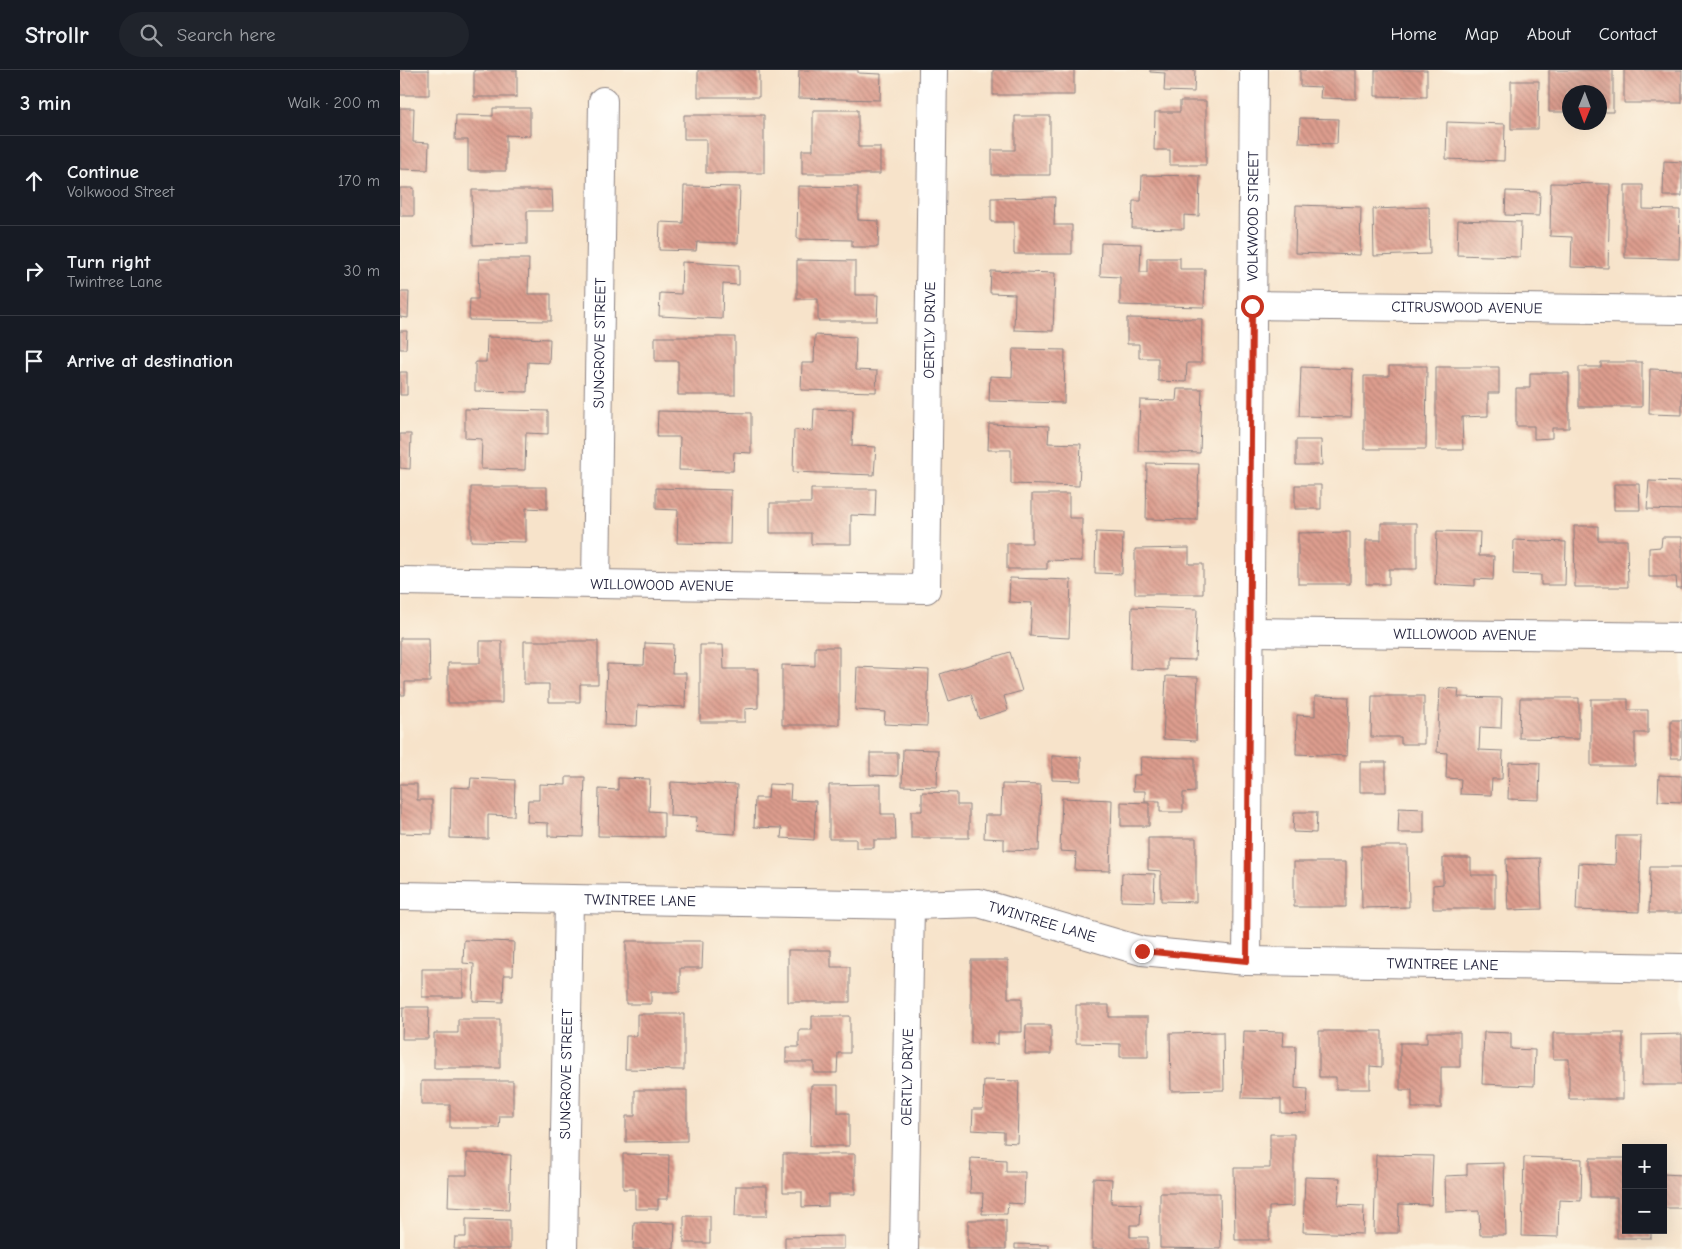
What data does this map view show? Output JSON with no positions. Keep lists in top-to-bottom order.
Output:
{
  "streets": {
    "street": [
      "VOLKWOOD STREET",
      "CITRUSWOOD AVENUE",
      "OERTLY DRIVE",
      "SUNGROVE STREET",
      "WILLOWOOD AVENUE",
      "TWINTREE LANE"
    ]
  },
  "crossings": [
    ["VOLKWOOD STREET", "CITRUSWOOD AVENUE"],
    ["VOLKWOOD STREET", "WILLOWOOD AVENUE"],
    ["VOLKWOOD STREET", "TWINTREE LANE"],
    ["OERTLY DRIVE", "WILLOWOOD AVENUE"],
    ["OERTLY DRIVE", "TWINTREE LANE"],
    ["SUNGROVE STREET", "WILLOWOOD AVENUE"],
    ["SUNGROVE STREET", "TWINTREE LANE"]
  ],
  "north": "bottom",
  "page": {
    "header": "Strollr",
    "search": "Search here",
    "nav": [
      "Home",
      "Map",
      "About",
      "Contact"
    ],
    "heading": ["3 min", "Walk · 200 m"],
    "list": [
      ["Continue", "Volkwood Street", "170 m"],
      ["Turn right", "Twintree Lane", "30 m"],
      "Arrive at destination"
    ],
    "map_buttons": ["+", "−"]
  }
}
